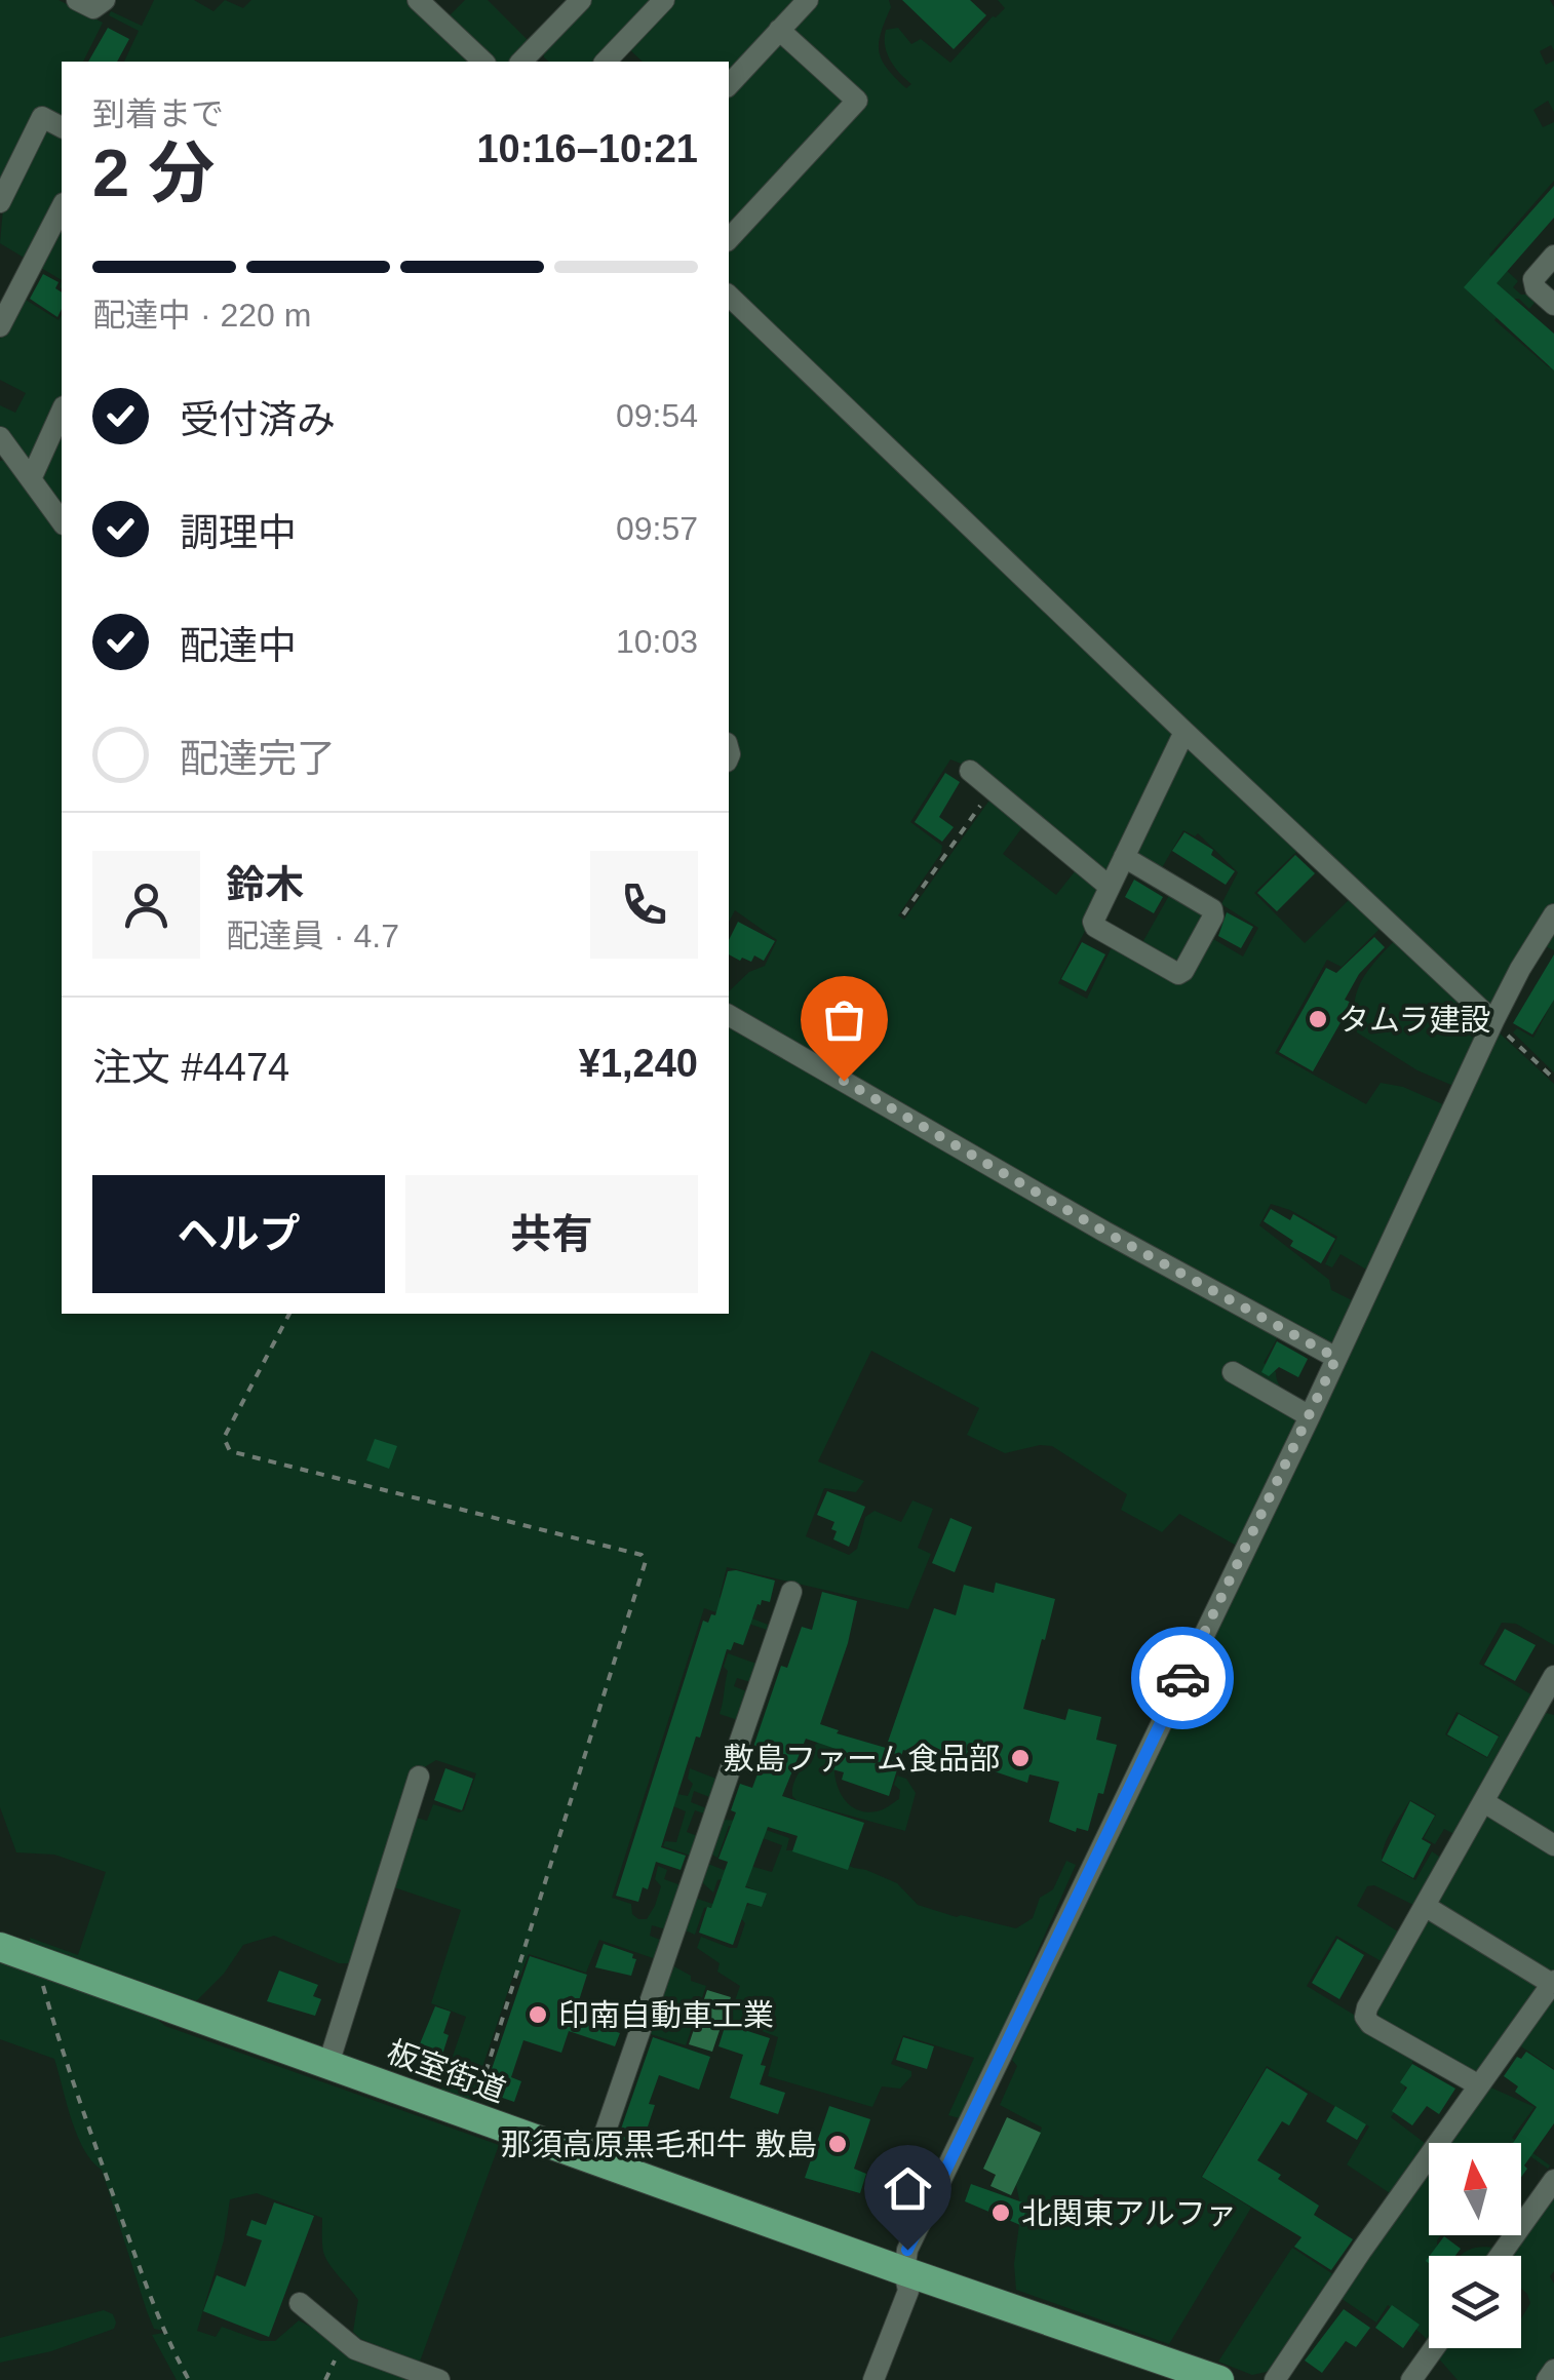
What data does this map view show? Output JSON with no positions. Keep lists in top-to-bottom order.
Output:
{
  "streets": {
    "main road": ["板室街道"]
  },
  "places": [
    "タムラ建設",
    "敷島ファーム食品部",
    "印南自動車工業",
    "那須高原黒毛和牛 敷島",
    "北関東アルファ"
  ],
  "north": "top",
  "page": {
    "heading": ["2 分", "到着まで", "10:16–10:21"],
    "panel": [
      "鈴木",
      "配達員 · 4.7",
      "注文 #4474",
      "¥1,240"
    ],
    "bar": "配達中 · 220 m",
    "list": [
      ["受付済み", "09:54"],
      ["調理中", "09:57"],
      ["配達中", "10:03"],
      "配達完了"
    ],
    "buttons": ["ヘルプ", "共有"]
  }
}
